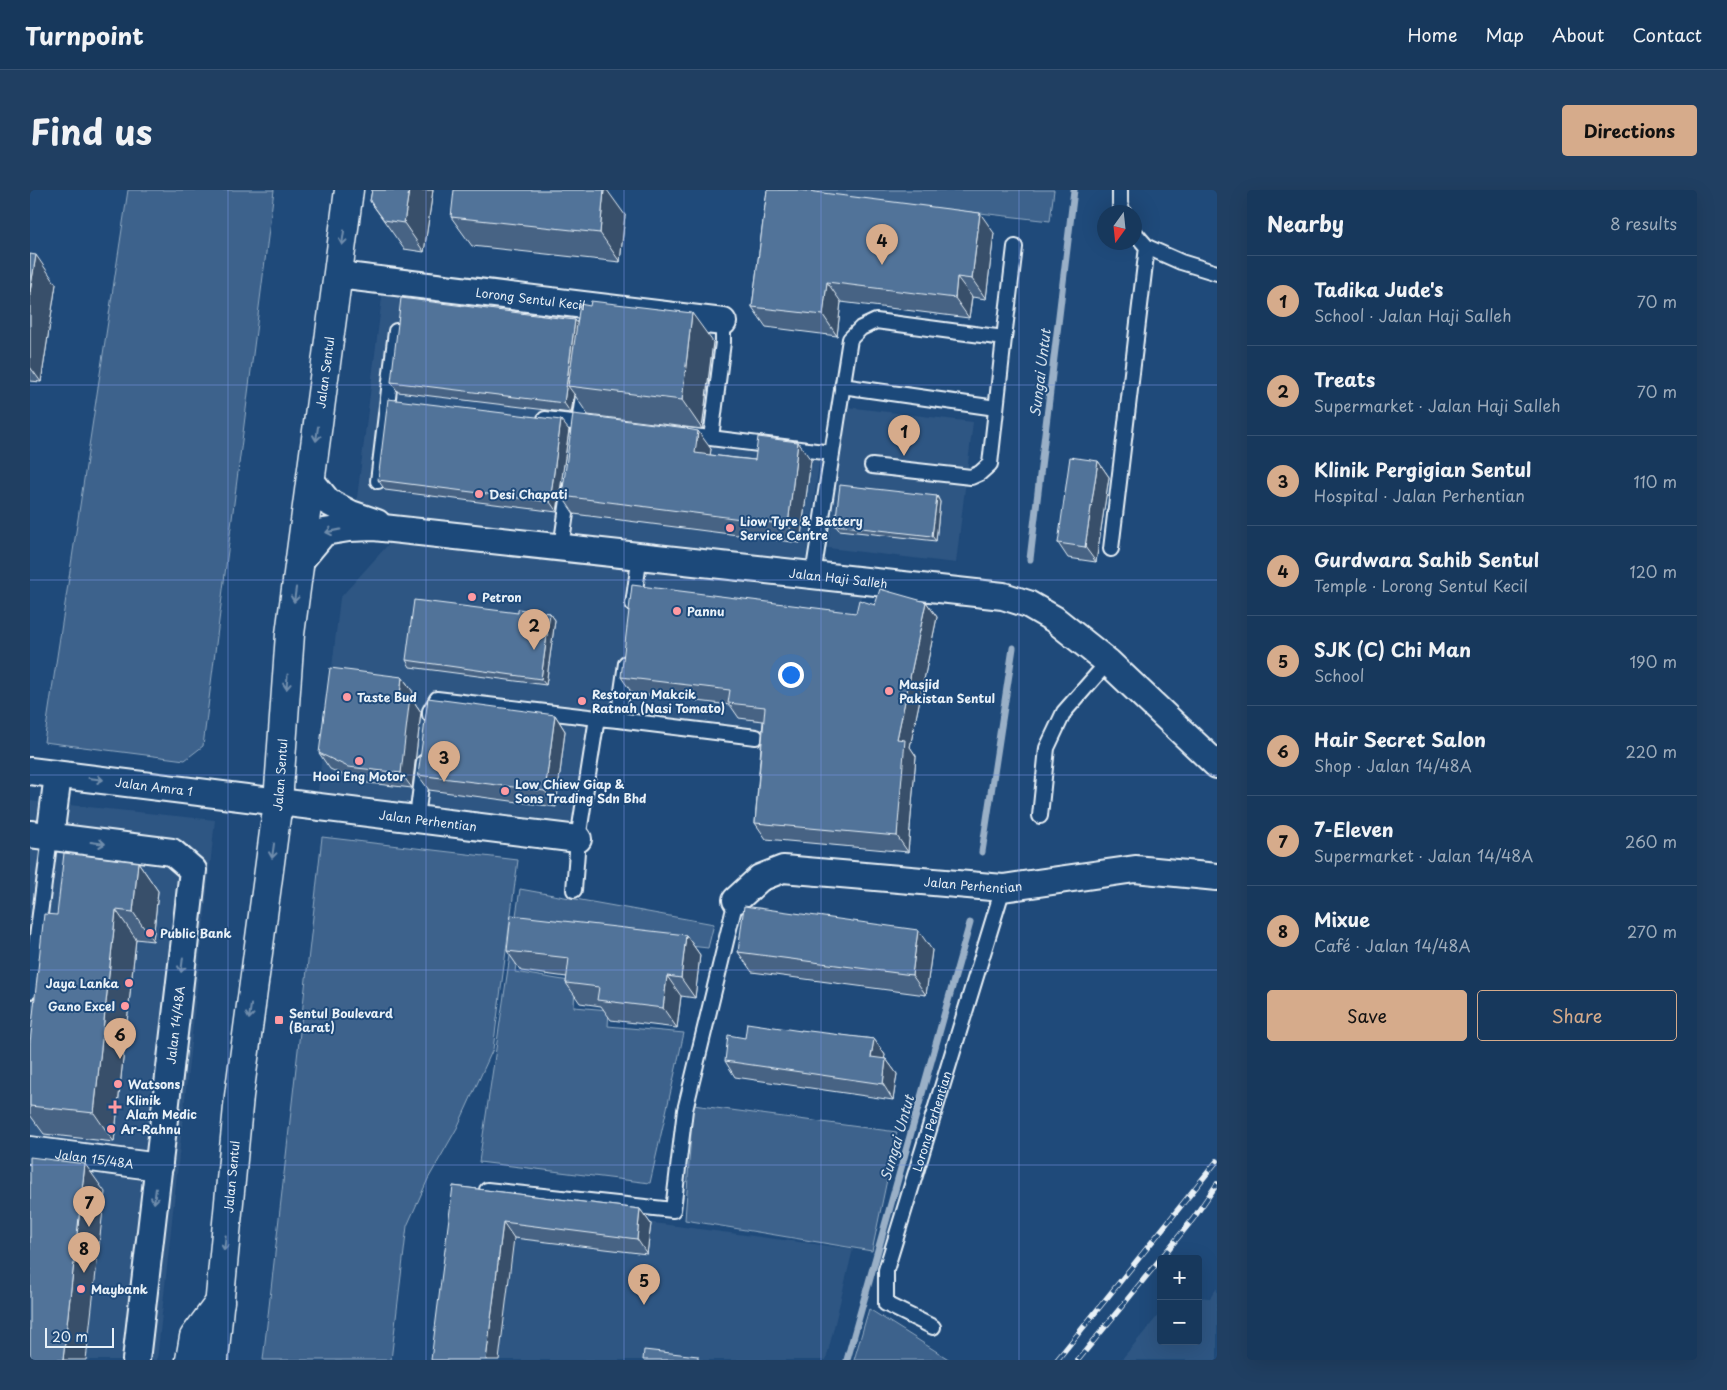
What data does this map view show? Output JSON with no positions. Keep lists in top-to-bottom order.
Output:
{
  "streets": {
    "main road": ["Jalan Sentul"],
    "street": [
      "Lorong Sentul Kecil",
      "Jalan Haji Salleh",
      "Jalan Amra 1",
      "Jalan Perhentian",
      "Jalan 14/48A",
      "Jalan 15/48A"
    ],
    "lane": ["Lorong Perhentian"]
  },
  "crossings": [
    ["Lorong Sentul Kecil", "Jalan Sentul"],
    ["Jalan Sentul", "Jalan Haji Salleh"],
    ["Jalan Sentul", "Jalan Amra 1"],
    ["Jalan Sentul", "Jalan Perhentian"],
    ["Jalan Amra 1", "Jalan Perhentian"],
    ["Jalan Perhentian", "Lorong Perhentian"],
    ["Jalan 14/48A", "Jalan 15/48A"]
  ],
  "one_way": ["Jalan Sentul", "Jalan Amra 1", "Jalan 14/48A"],
  "water": ["Sungai Untut"],
  "places": {
    "other": [
      "Desi Chapati",
      "Liow Tyre & Battery Service Centre",
      "Petron",
      "Pannu",
      "Masjid Pakistan Sentul",
      "Taste Bud",
      "Restoran Makcik Ratnah (Nasi Tomato)",
      "Hooi Eng Motor",
      "Low Chiew Giap & Sons Trading Sdn Bhd",
      "Public Bank",
      "Jaya Lanka",
      "Gano Excel",
      "Watsons",
      "Ar-Rahnu",
      "Maybank"
    ],
    "transit": ["Sentul Boulevard (Barat)"],
    "health": ["Klinik Alam Medic"]
  },
  "scale_bar": "20 m",
  "north": "bottom",
  "page": {
    "header": "Turnpoint",
    "nav": [
      "Home",
      "Map",
      "About",
      "Contact"
    ],
    "title": "Find us",
    "buttons": [
      "Directions",
      ["Save", "Share"]
    ],
    "heading": ["Nearby", "8 results"],
    "pins": [
      "4",
      "1",
      "2",
      "3",
      "6",
      "7",
      "8",
      "5"
    ],
    "list": [
      {
        "mark": "1",
        "name": "Tadika Jude's",
        "note": "School · Jalan Haji Salleh",
        "value": "70 m"
      },
      {
        "mark": "2",
        "name": "Treats",
        "note": "Supermarket · Jalan Haji Salleh",
        "value": "70 m"
      },
      {
        "mark": "3",
        "name": "Klinik Pergigian Sentul",
        "note": "Hospital · Jalan Perhentian",
        "value": "110 m"
      },
      {
        "mark": "4",
        "name": "Gurdwara Sahib Sentul",
        "note": "Temple · Lorong Sentul Kecil",
        "value": "120 m"
      },
      {
        "mark": "5",
        "name": "SJK (C) Chi Man",
        "note": "School",
        "value": "190 m"
      },
      {
        "mark": "6",
        "name": "Hair Secret Salon",
        "note": "Shop · Jalan 14/48A",
        "value": "220 m"
      },
      {
        "mark": "7",
        "name": "7-Eleven",
        "note": "Supermarket · Jalan 14/48A",
        "value": "260 m"
      },
      {
        "mark": "8",
        "name": "Mixue",
        "note": "Café · Jalan 14/48A",
        "value": "270 m"
      }
    ],
    "map_buttons": ["+", "−"],
    "scale": "20 m"
  }
}
